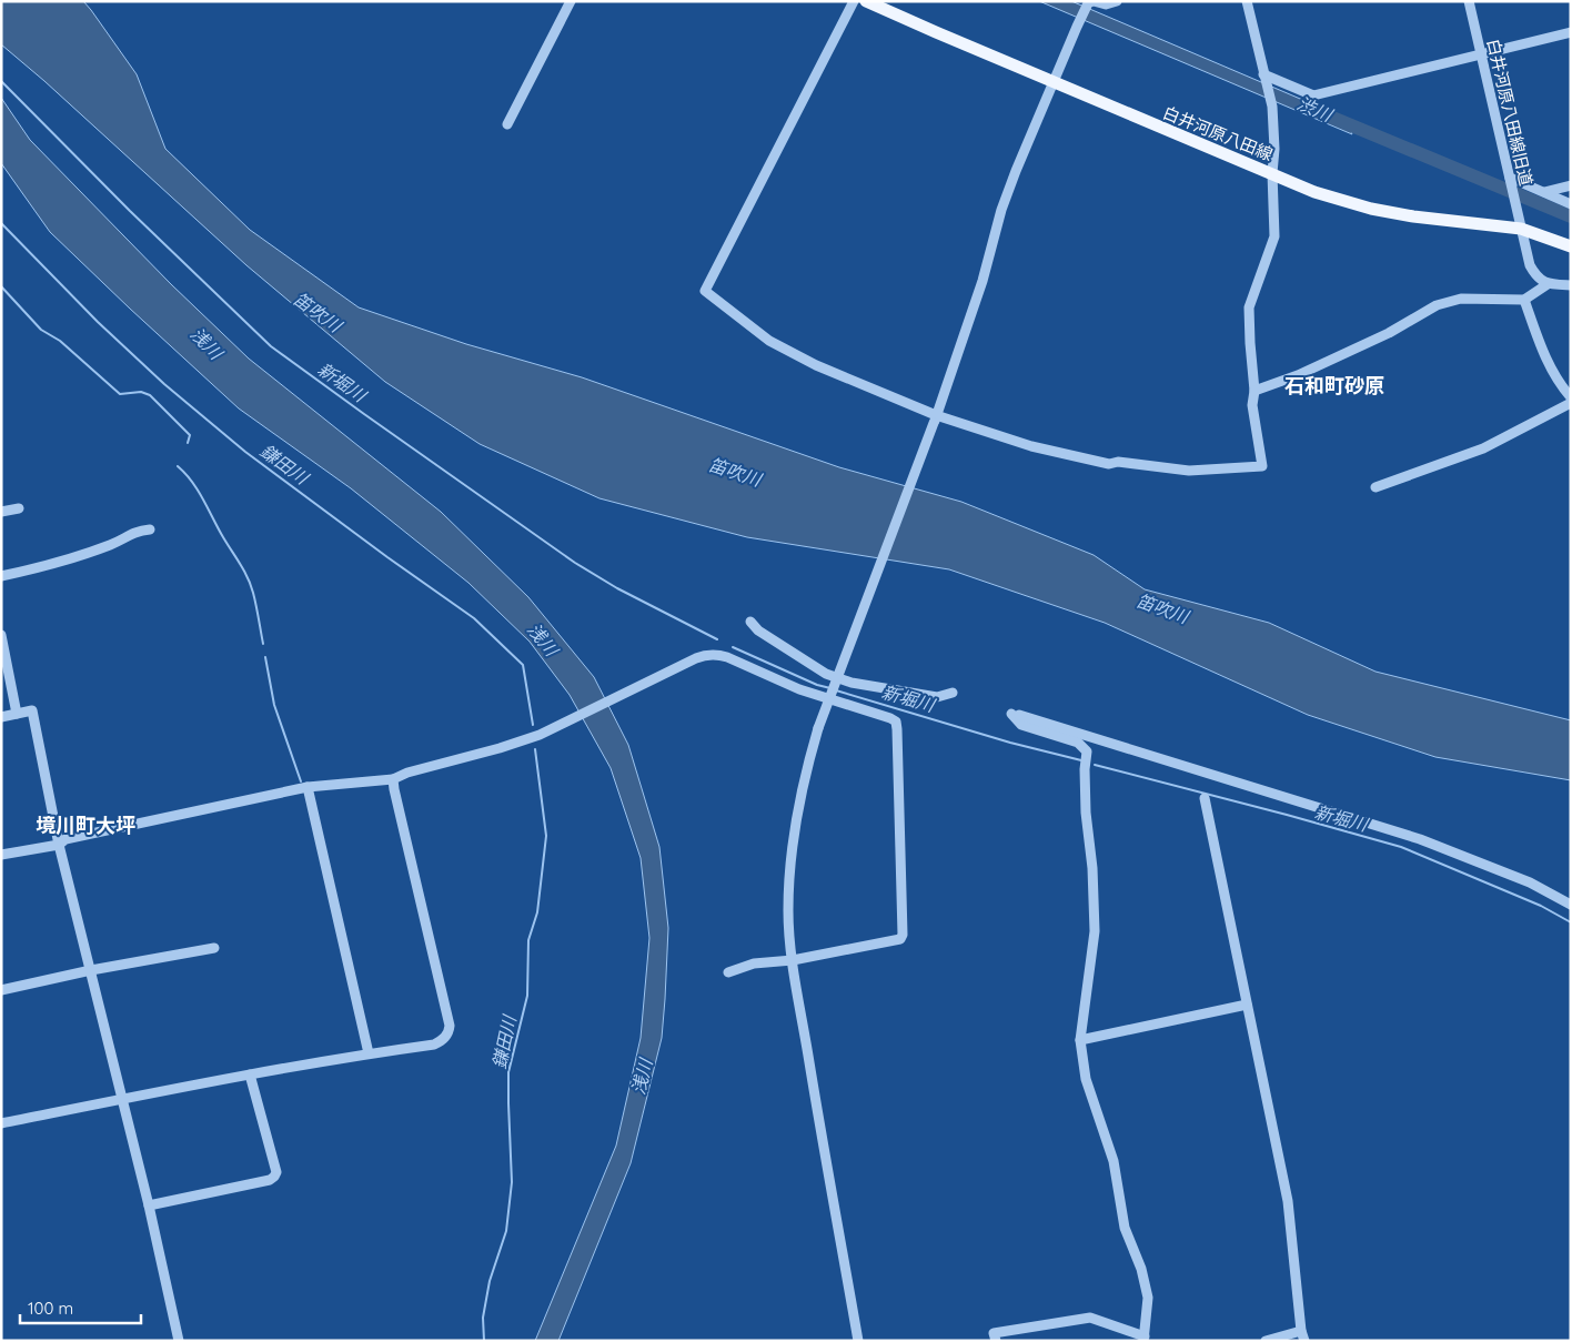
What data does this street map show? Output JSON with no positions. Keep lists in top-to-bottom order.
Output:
{
  "streets": {
    "main road": ["白井河原八田線"],
    "street": ["白井河原八田線旧道"]
  },
  "crossings": [
    ["白井河原八田線旧道", "白井河原八田線"]
  ],
  "districts": ["石和町砂原", "境川町大坪"],
  "water": [
    "渋川",
    "笛吹川",
    "浅川",
    "新堀川",
    "鎌田川"
  ],
  "scale_bar": "100 m"
}
